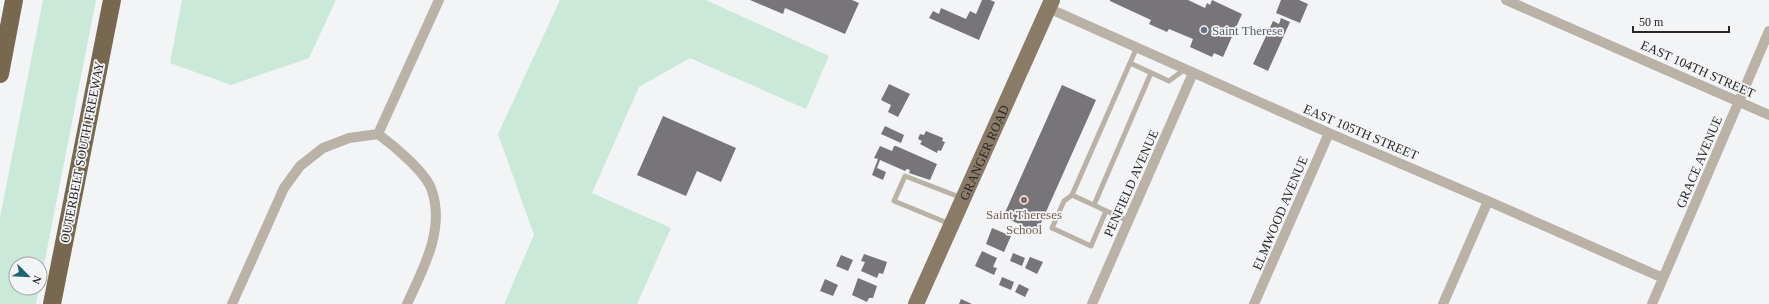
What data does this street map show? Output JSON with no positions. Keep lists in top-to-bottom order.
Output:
{
  "streets": {
    "highway": ["OUTERBELT SOUTH FREEWAY"],
    "main road": ["GRANGER ROAD"],
    "street": [
      "EAST 104TH STREET",
      "EAST 105TH STREET",
      "GRACE AVENUE",
      "PENFIELD AVENUE",
      "ELMWOOD AVENUE"
    ]
  },
  "crossings": [
    ["EAST 104TH STREET", "GRACE AVENUE"],
    ["EAST 105TH STREET", "GRANGER ROAD"],
    ["EAST 105TH STREET", "GRACE AVENUE"],
    ["EAST 105TH STREET", "PENFIELD AVENUE"],
    ["EAST 105TH STREET", "ELMWOOD AVENUE"]
  ],
  "places": ["Saint Therese", "Saint Thereses School"],
  "scale_bar": "50 m",
  "north": "bottom right"
}
